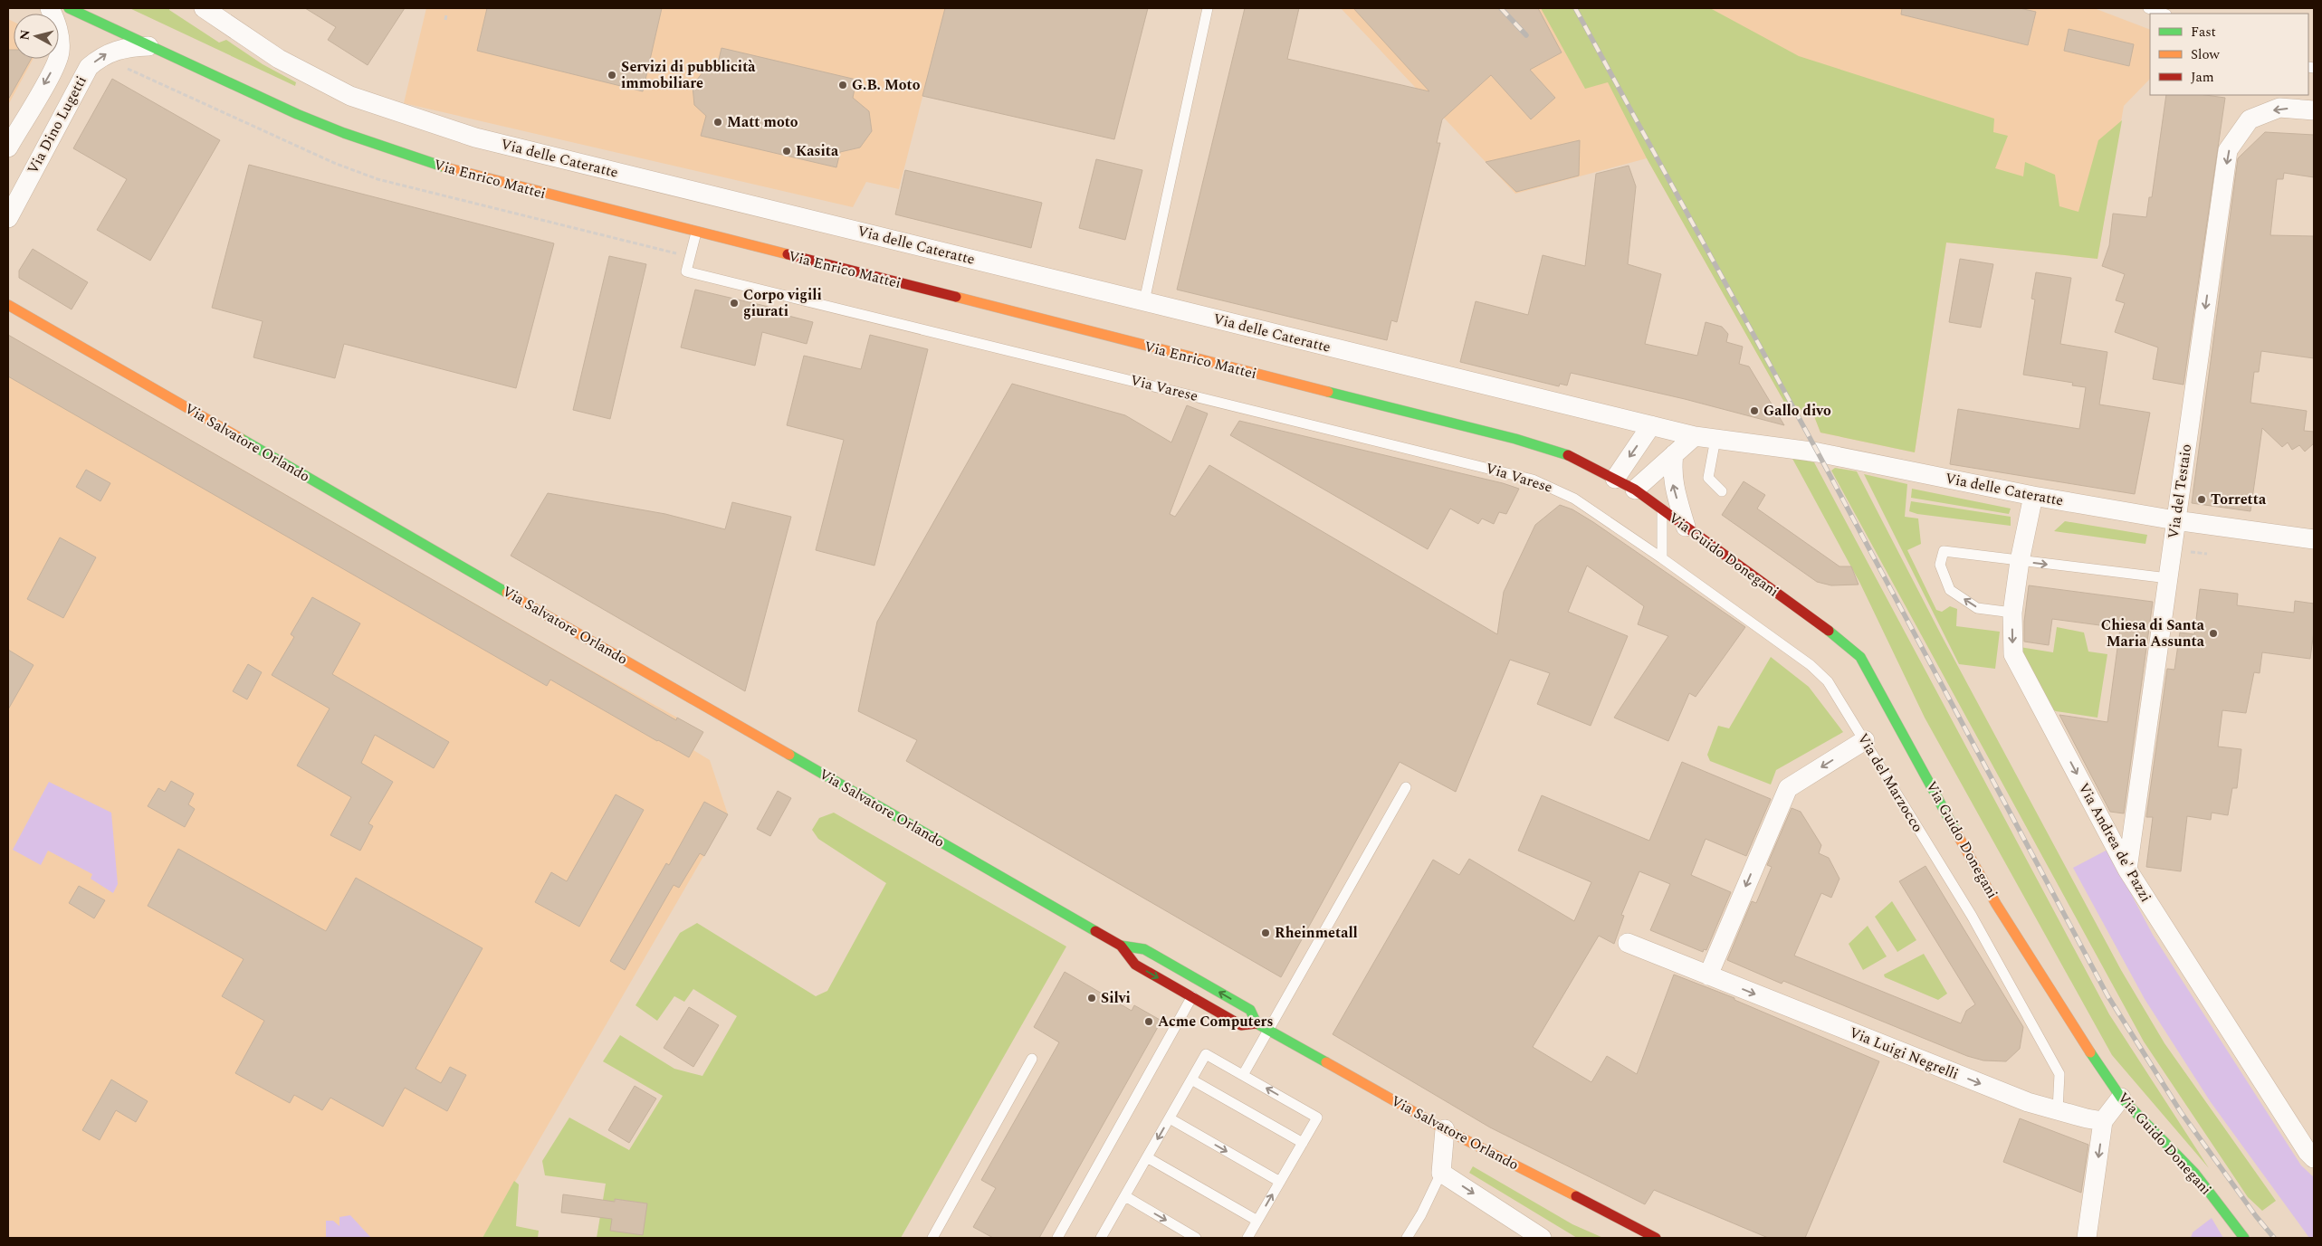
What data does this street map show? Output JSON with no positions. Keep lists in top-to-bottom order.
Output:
{
  "streets": {
    "street": [
      "Via Dino Lugetti",
      "Via delle Cateratte",
      "Via Enrico Mattei",
      "Via Salvatore Orlando",
      "Via del Testaio",
      "Via Guido Donegani",
      "Via Andrea de' Pazzi",
      "Via Luigi Negrelli"
    ],
    "lane": ["Via Varese", "Via del Marzocco"]
  },
  "crossings": [
    ["Via Dino Lugetti", "Via Enrico Mattei"],
    ["Via delle Cateratte", "Via del Testaio"],
    ["Via delle Cateratte", "Via Andrea de' Pazzi"],
    ["Via Enrico Mattei", "Via Varese"],
    ["Via Enrico Mattei", "Via Guido Donegani"],
    ["Via Varese", "Via del Marzocco"],
    ["Via del Testaio", "Via Andrea de' Pazzi"],
    ["Via del Marzocco", "Via Luigi Negrelli"]
  ],
  "one_way": ["Via del Testaio", "Via Andrea de' Pazzi", "Via Luigi Negrelli"],
  "places": [
    "Servizi di pubblicità immobiliare",
    "G.B. Moto",
    "Matt moto",
    "Kasita",
    "Corpo vigili giurati",
    "Gallo divo",
    "Torretta",
    "Chiesa di Santa Maria Assunta",
    "Rheinmetall",
    "Silvi",
    "Acme Computers"
  ],
  "legend": ["Fast", "Slow", "Jam"],
  "north": "left"
}
